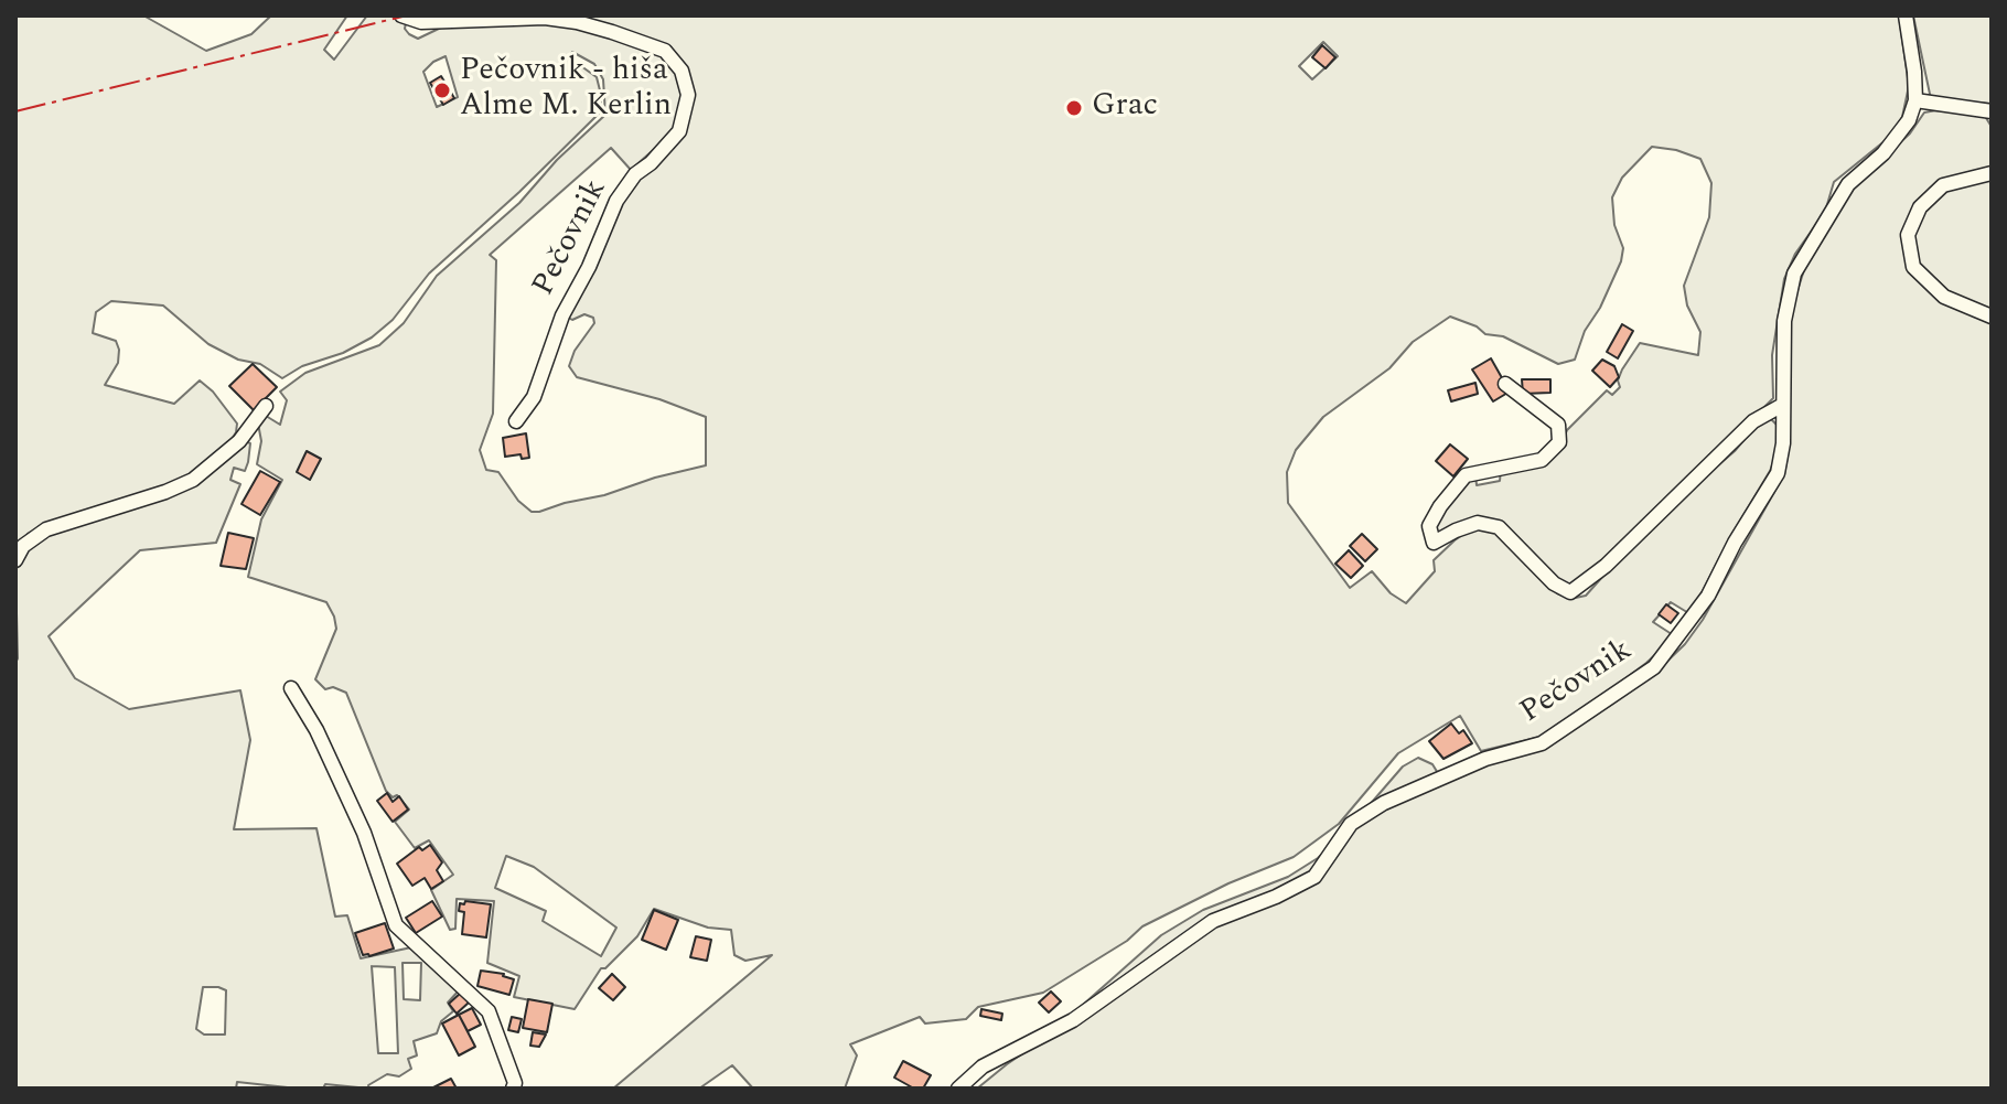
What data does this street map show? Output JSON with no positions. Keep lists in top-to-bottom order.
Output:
{
  "streets": {
    "street": ["Pečovnik"]
  },
  "places": ["Pečovnik - hiša Alme M. Kerlin", "Grac"]
}
